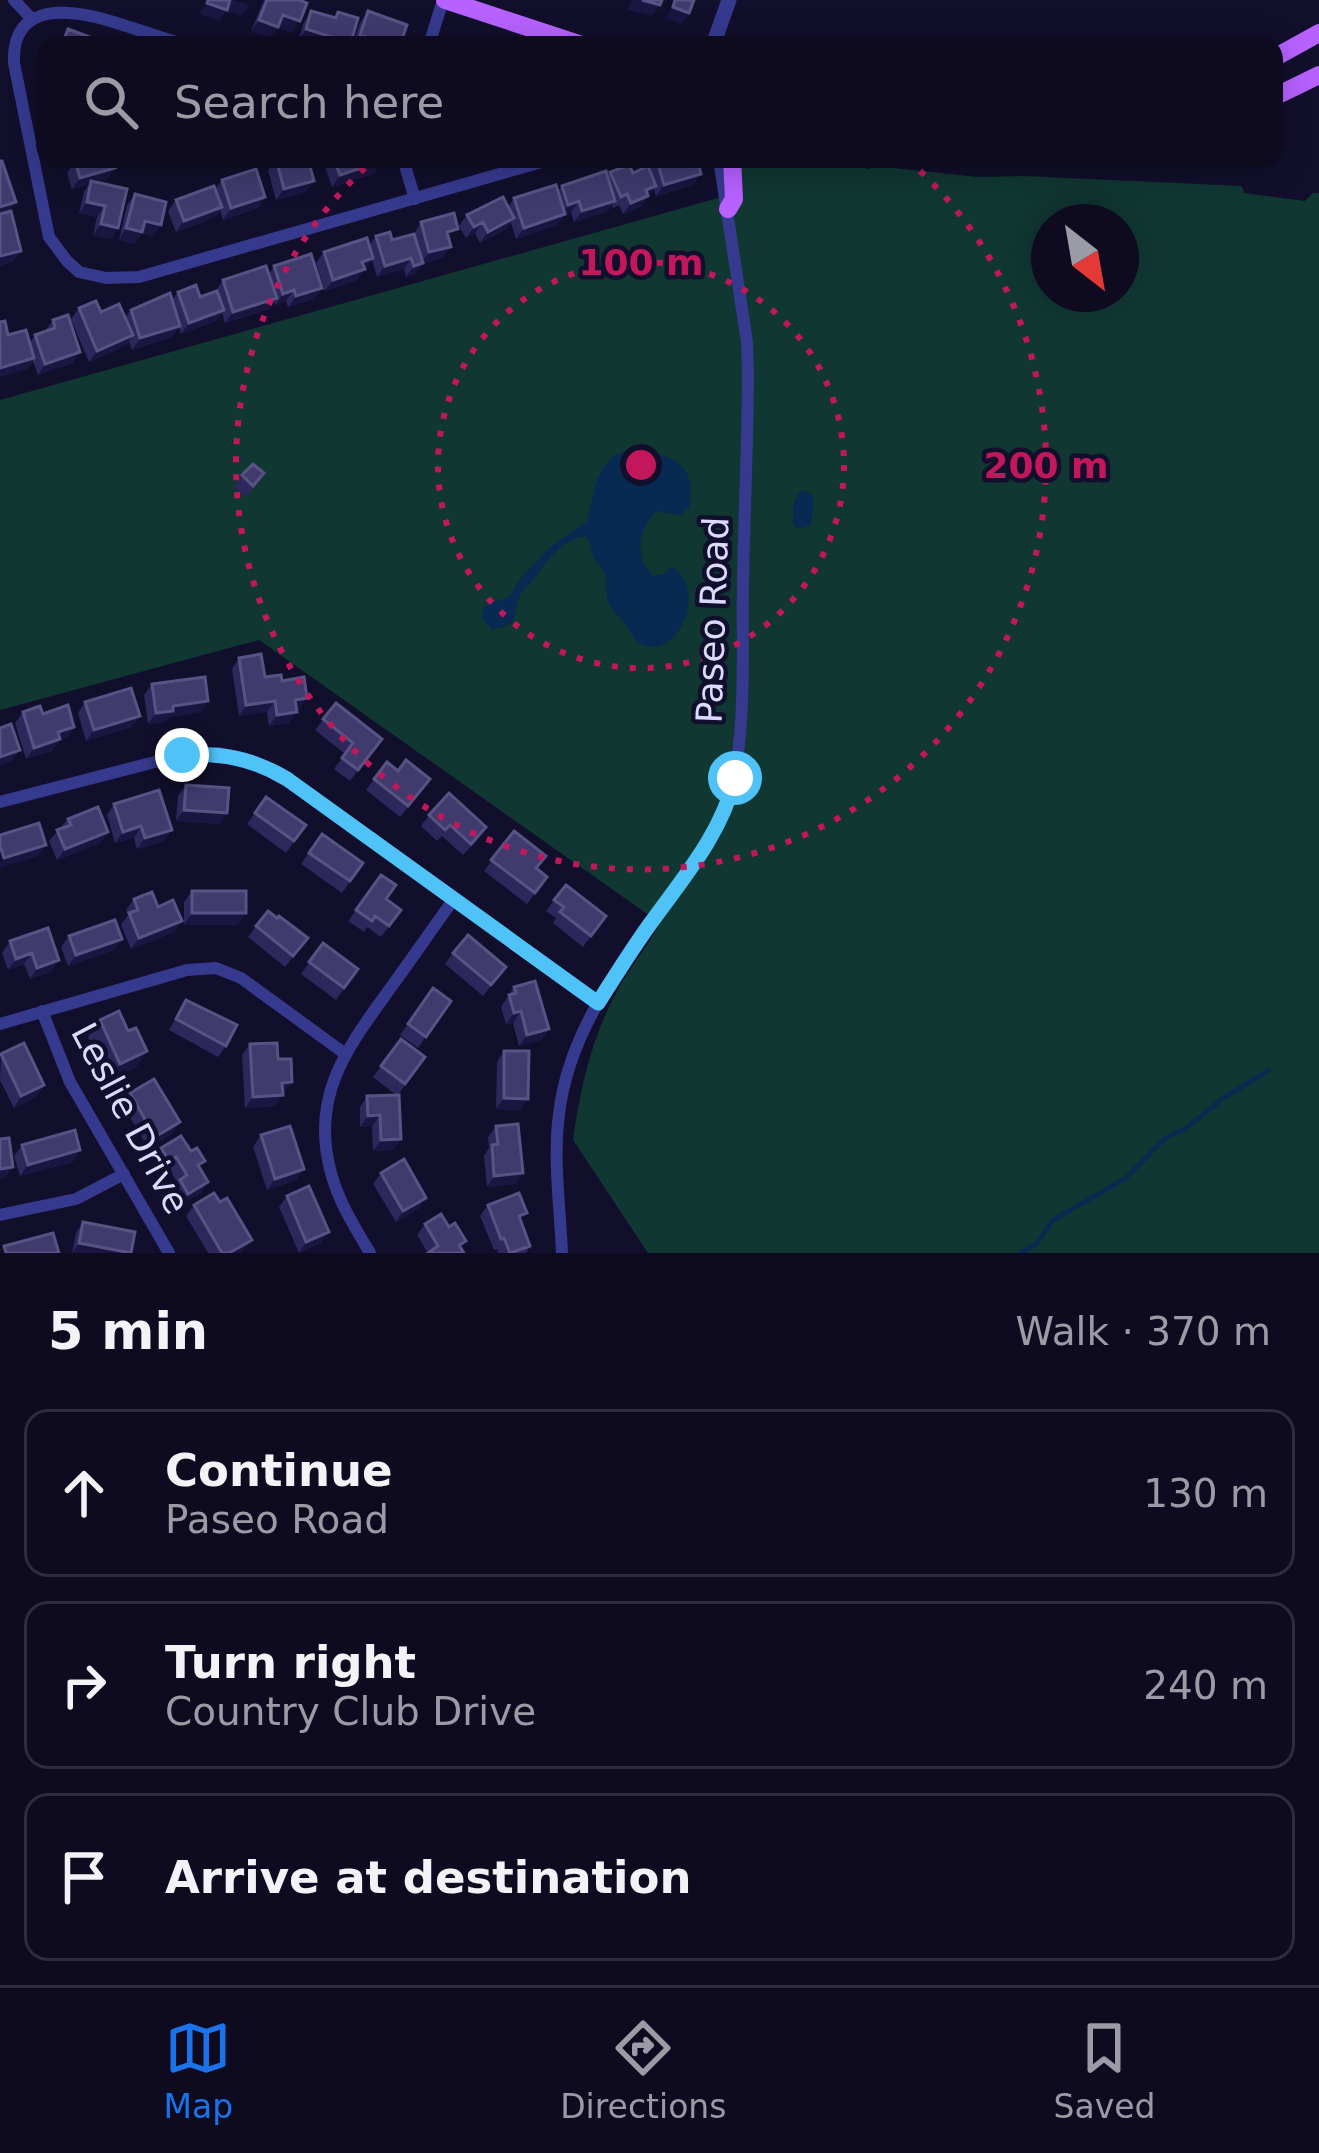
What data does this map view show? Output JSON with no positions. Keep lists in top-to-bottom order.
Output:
{
  "streets": {
    "street": ["Paseo Road", "Leslie Drive"]
  },
  "north": "bottom right",
  "page": {
    "search": "Search here",
    "heading": ["5 min", "Walk · 370 m"],
    "list": [
      ["Continue", "Paseo Road", "130 m"],
      ["Turn right", "Country Club Drive", "240 m"],
      "Arrive at destination"
    ],
    "nav": ["Map", "Directions", "Saved"]
  },
  "rings": ["100 m", "200 m"]
}
